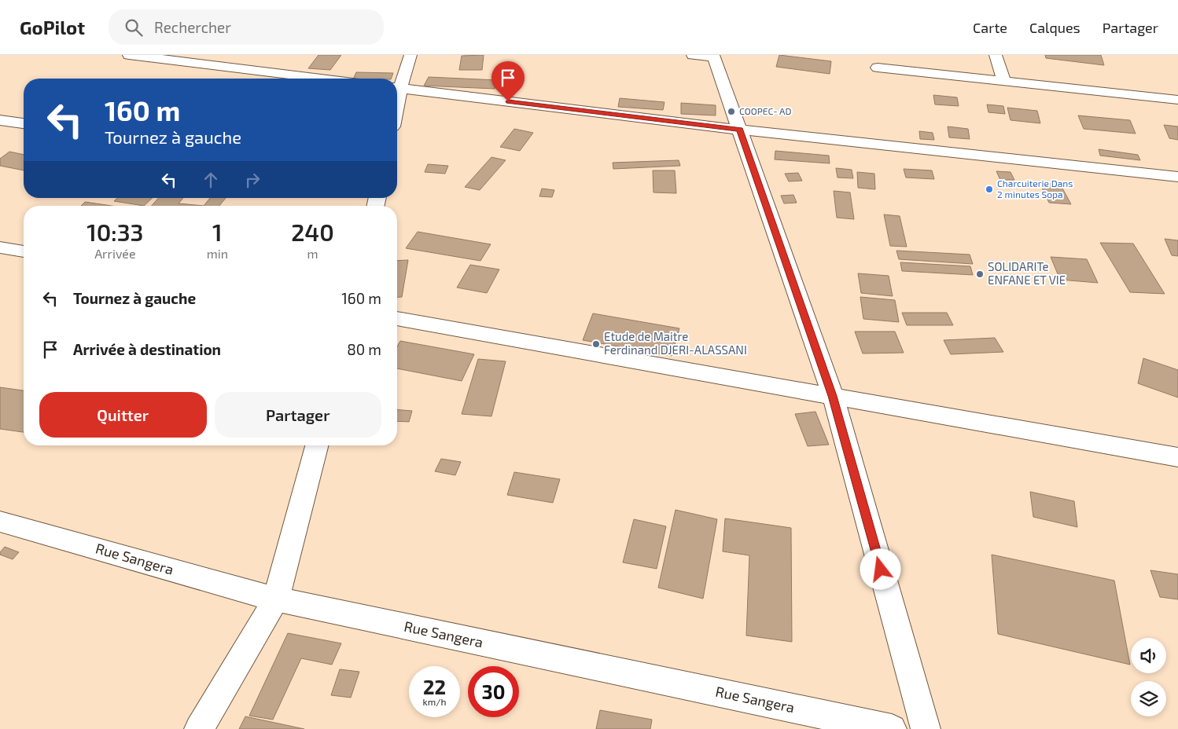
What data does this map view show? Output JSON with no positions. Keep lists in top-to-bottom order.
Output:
{
  "streets": {
    "street": ["Rue Sangera"]
  },
  "places": [
    "COOPEC- AD",
    "Charcuiterie Dans 2 minutes Sopa",
    "SOLIDARITe ENFANE ET VIE",
    "Etude de Maitre Ferdinand DJERI-ALASSANI"
  ],
  "page": {
    "header": "GoPilot",
    "search": "Rechercher",
    "nav": ["Carte", "Calques", "Partager"],
    "turn": ["160 m", "Tournez à gauche"],
    "eta": [
      "10:33",
      "Arrivée",
      "1",
      "min",
      "240",
      "m"
    ],
    "list": [
      {
        "name": "Tournez à gauche",
        "value": "160 m"
      },
      {
        "name": "Arrivée à destination",
        "value": "80 m"
      }
    ],
    "buttons": ["Quitter", "Partager"],
    "speed": "22 km/h",
    "limit": "30"
  }
}
